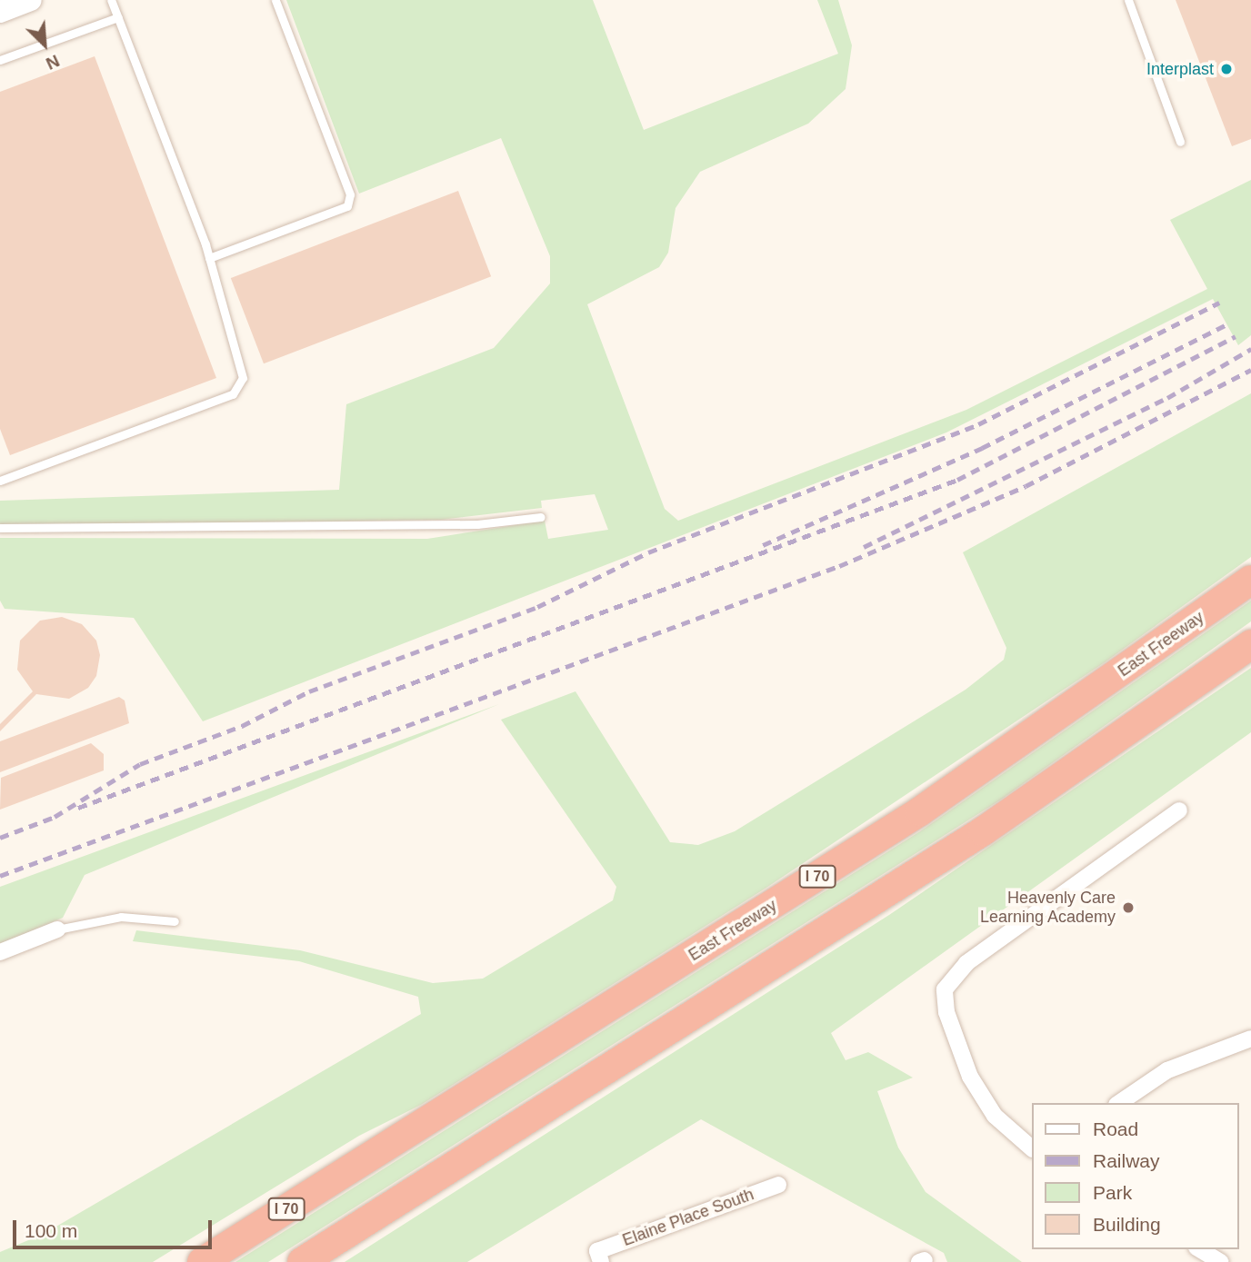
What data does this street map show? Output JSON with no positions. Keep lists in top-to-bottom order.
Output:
{
  "streets": {
    "highway": ["East Freeway", "I 70"],
    "street": ["Elaine Place South"]
  },
  "places": ["Interplast", "Heavenly Care Learning Academy"],
  "legend": [
    "Road",
    "Railway",
    "Park",
    "Building"
  ],
  "scale_bar": "100 m",
  "north": "bottom right"
}
